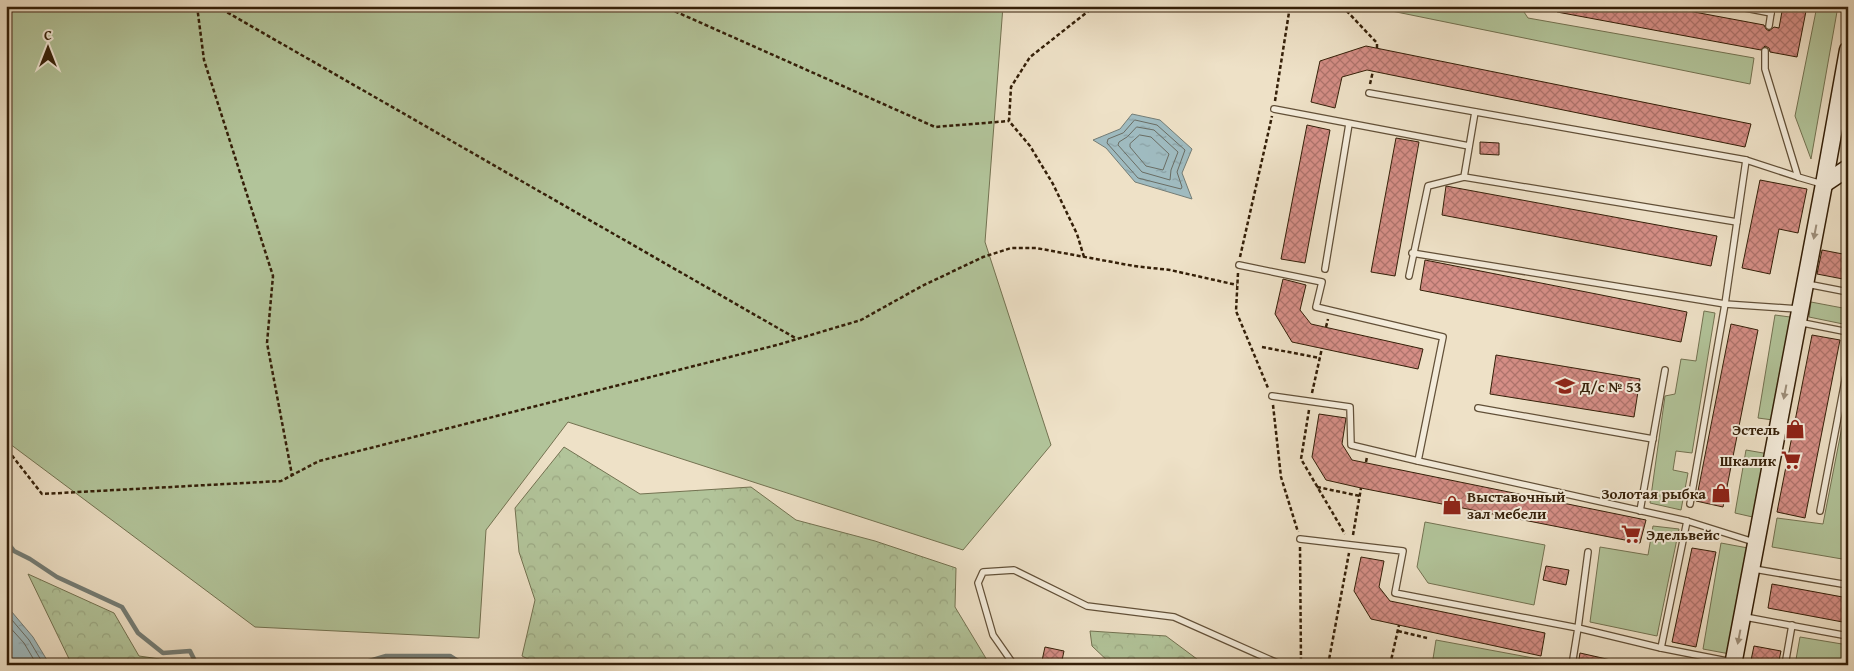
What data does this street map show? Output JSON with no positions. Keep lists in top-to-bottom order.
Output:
{
  "places": {
    "school or university": ["Д/с № 53"],
    "shop": ["Эстель", "Золотая рыбка", "Выставочный зал мебели"],
    "supermarket": ["Шкалик", "Эдельвейс"]
  },
  "north": "top"
}
